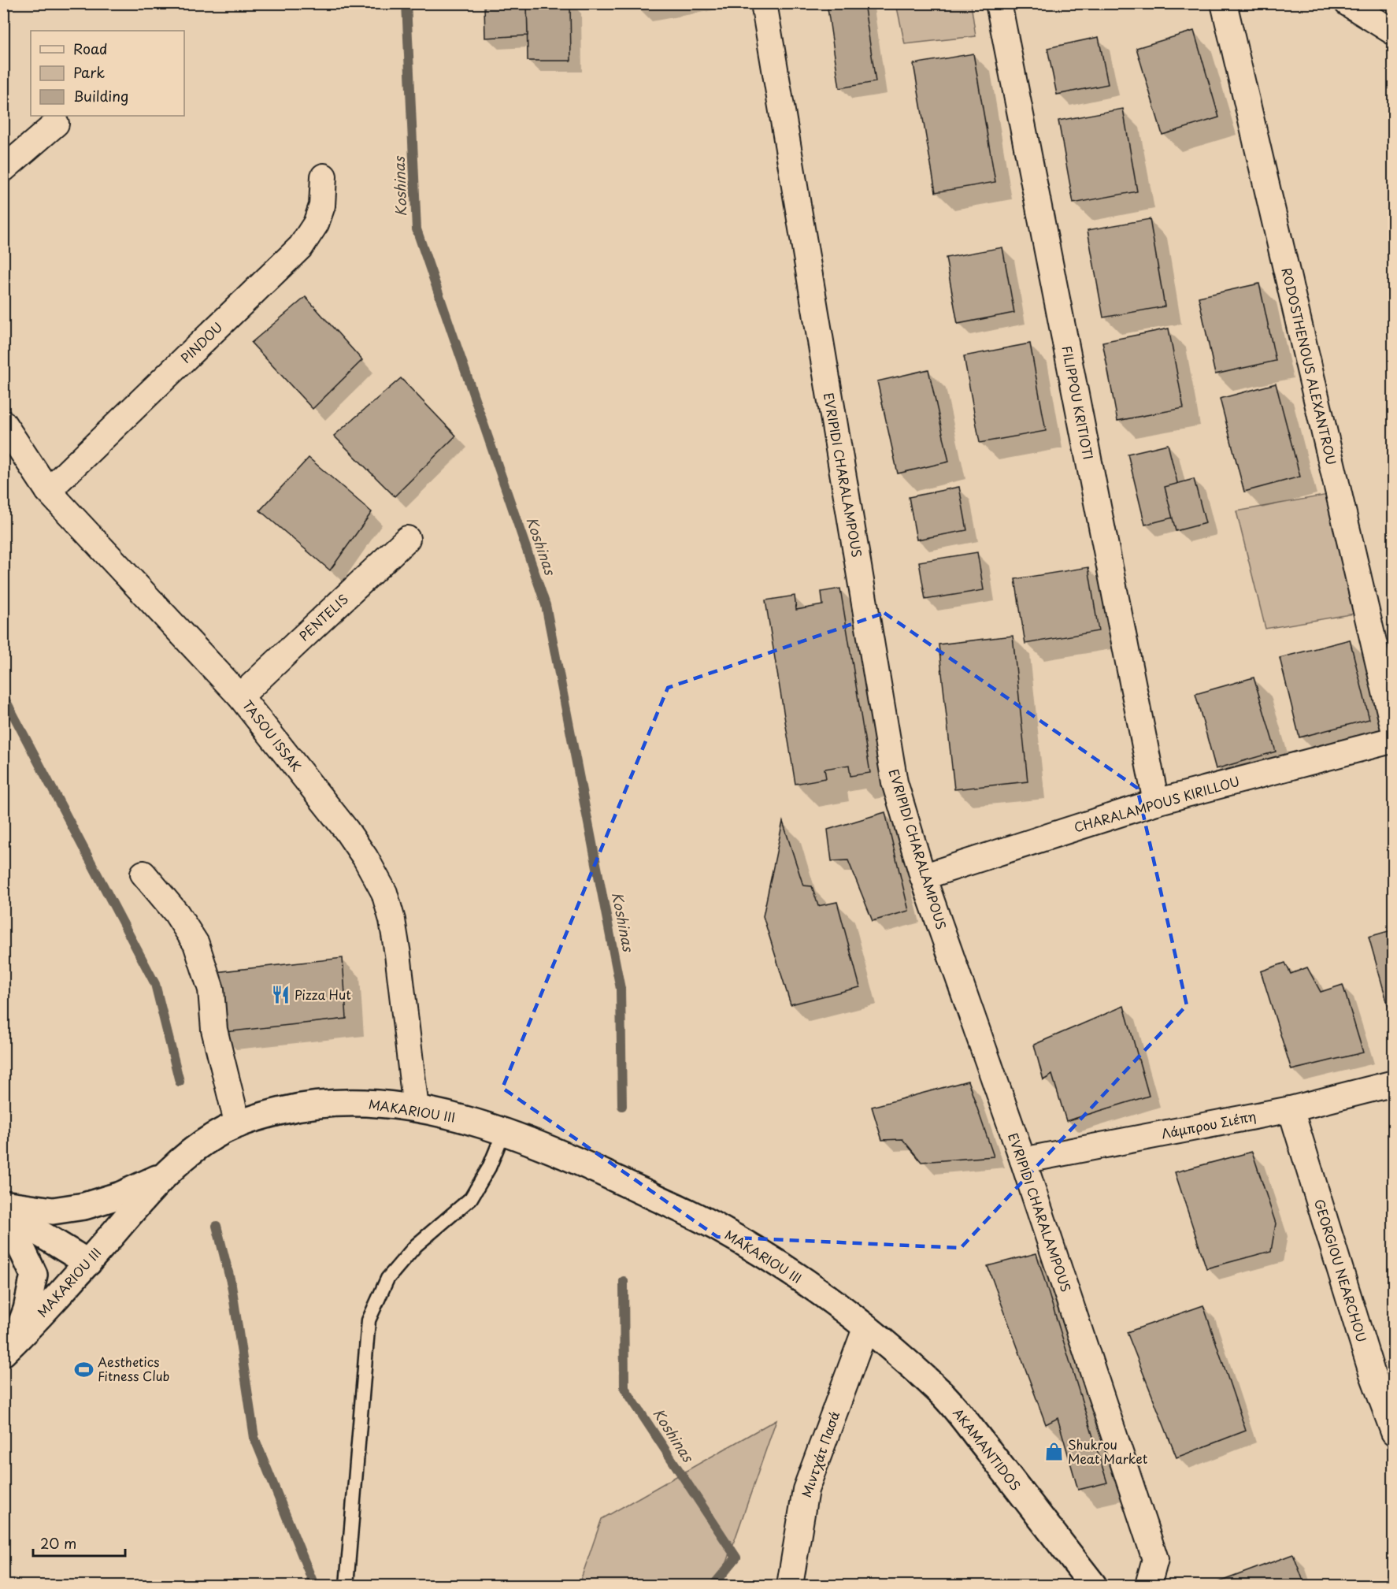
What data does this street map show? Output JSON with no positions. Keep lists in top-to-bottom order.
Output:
{
  "streets": {
    "main road": ["MAKARIOU III", "AKAMANTIDOS"],
    "street": [
      "PINDOU",
      "RODOSTHENOUS ALEXANTROU",
      "FILIPPOU KRITIOTI",
      "EVRIPIDI CHARALAMPOUS",
      "PENTELIS",
      "TASOU ISSAK",
      "CHARALAMPOUS KIRILLOU",
      "Λάμπρου Σιέπη",
      "GEORGIOU NEARCHOU",
      "Μιντχάτ Πασά"
    ]
  },
  "crossings": [
    ["PINDOU", "TASOU ISSAK"],
    ["FILIPPOU KRITIOTI", "CHARALAMPOUS KIRILLOU"],
    ["EVRIPIDI CHARALAMPOUS", "CHARALAMPOUS KIRILLOU"],
    ["EVRIPIDI CHARALAMPOUS", "Λάμπρου Σιέπη"],
    ["PENTELIS", "TASOU ISSAK"],
    ["TASOU ISSAK", "MAKARIOU III"],
    ["MAKARIOU III", "AKAMANTIDOS"],
    ["MAKARIOU III", "Μιντχάτ Πασά"],
    ["Λάμπρου Σιέπη", "GEORGIOU NEARCHOU"],
    ["AKAMANTIDOS", "Μιντχάτ Πασά"]
  ],
  "water": ["Koshinas"],
  "places": {
    "restaurant": ["Pizza Hut"],
    "sports": ["Aesthetics Fitness Club"],
    "shop": ["Shukrou Meat Market"]
  },
  "legend": ["Road", "Park", "Building"],
  "scale_bar": "20 m"
}
